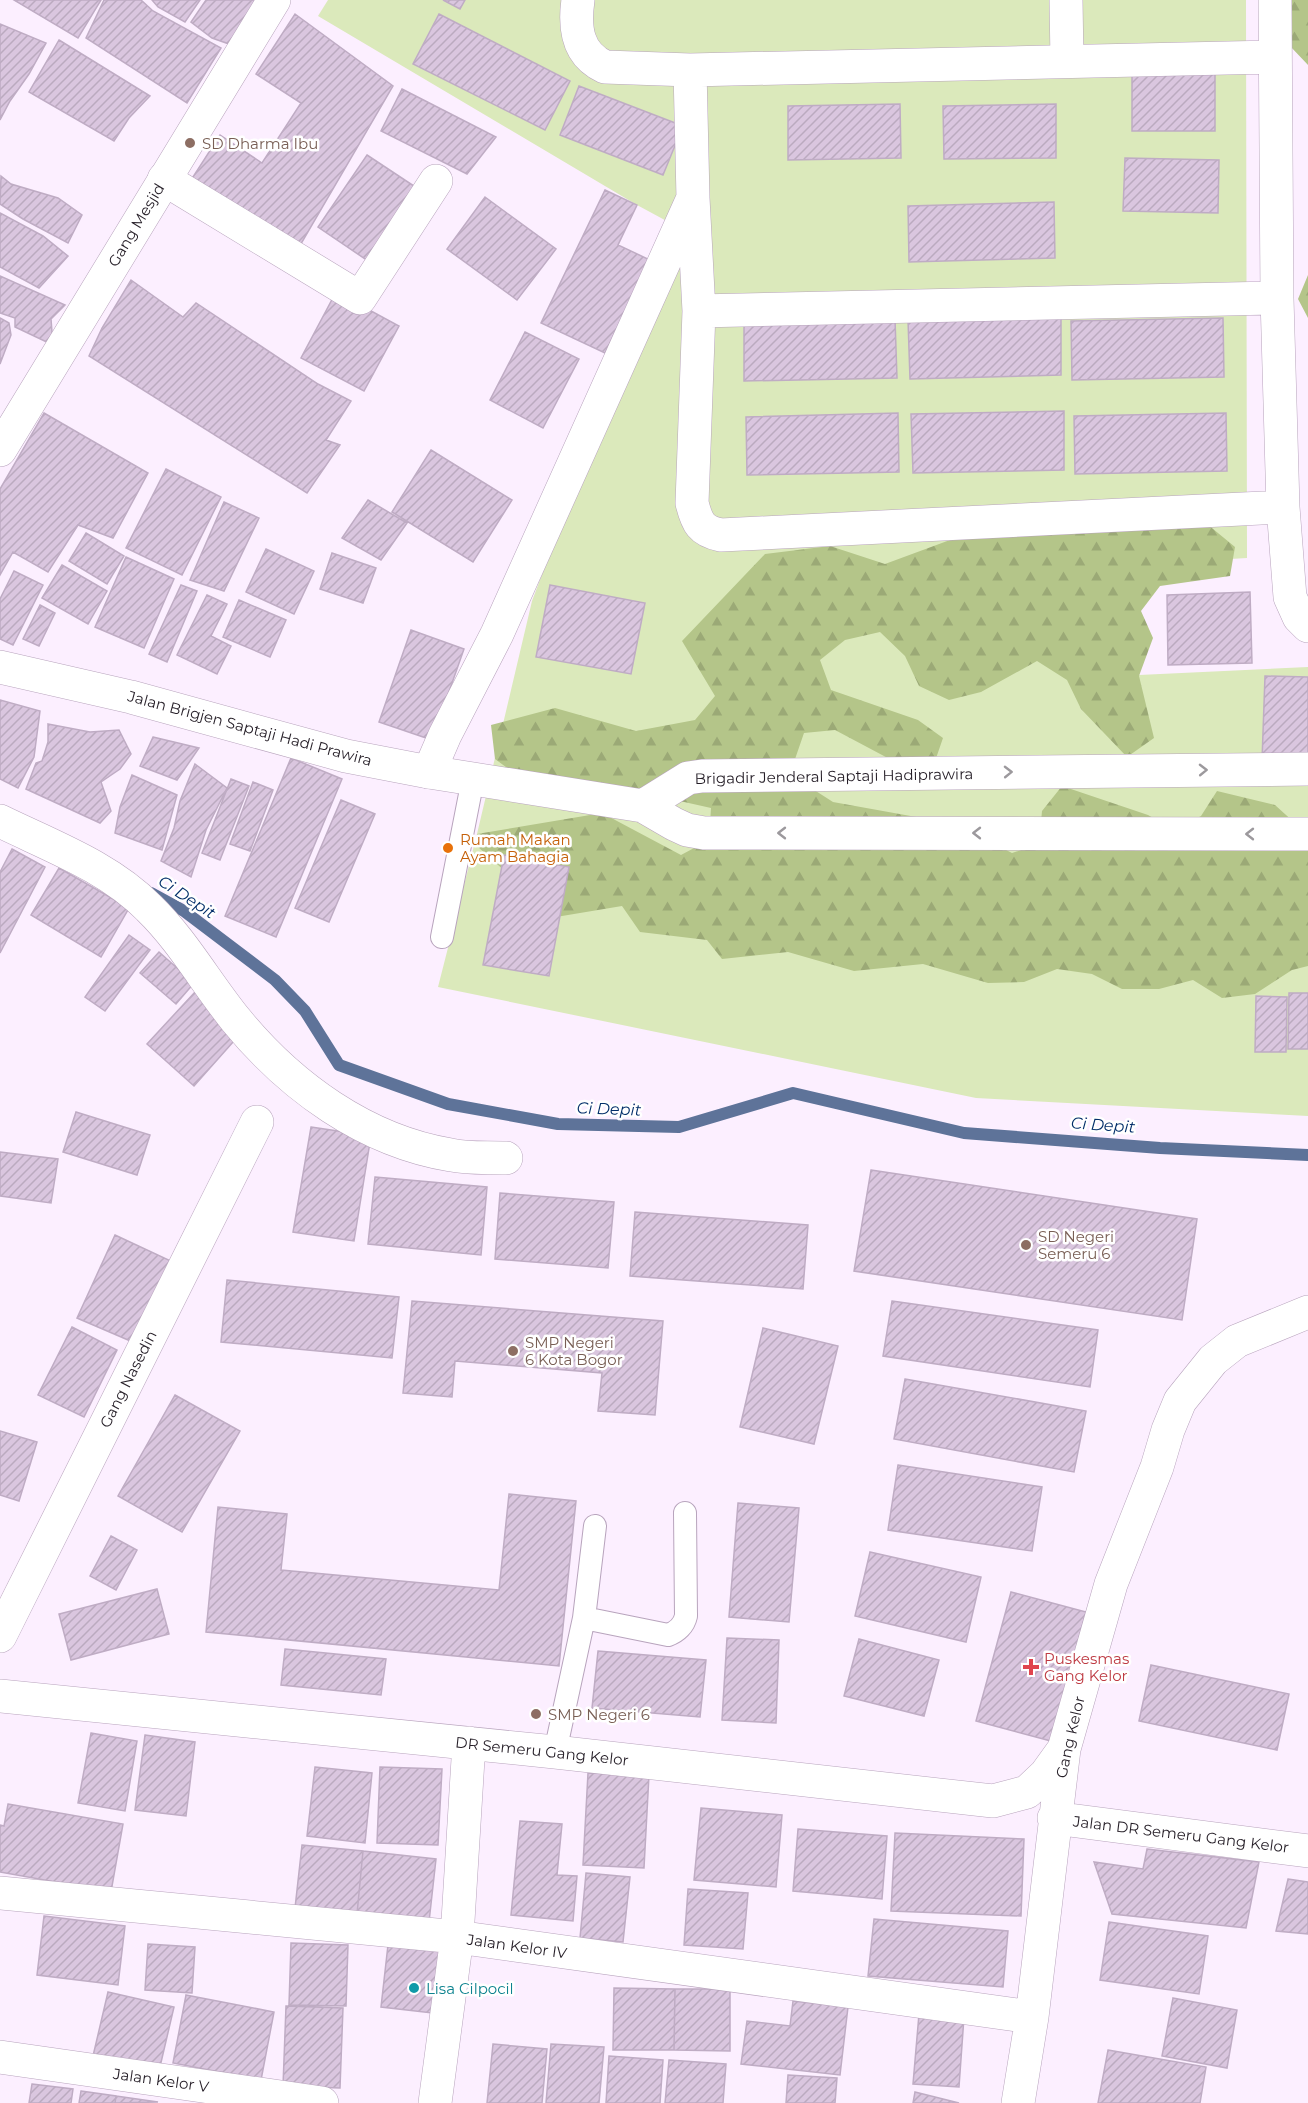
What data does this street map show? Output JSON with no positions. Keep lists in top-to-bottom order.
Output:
{
  "streets": {
    "street": [
      "Gang Mesjid",
      "Jalan Brigjen Saptaji Hadi Prawira",
      "Brigadir Jenderal Saptaji Hadiprawira",
      "Gang Nasedin",
      "Gang Kelor",
      "DR Semeru Gang Kelor",
      "Jalan DR Semeru Gang Kelor",
      "Jalan Kelor IV",
      "Jalan Kelor V"
    ]
  },
  "crossings": [
    ["Jalan Brigjen Saptaji Hadi Prawira", "Brigadir Jenderal Saptaji Hadiprawira"],
    ["Gang Kelor", "DR Semeru Gang Kelor"],
    ["Gang Kelor", "Jalan DR Semeru Gang Kelor"],
    ["Gang Kelor", "Jalan Kelor IV"]
  ],
  "water": ["Ci Depit"],
  "places": {
    "other": [
      "SD Dharma Ibu",
      "Rumah Makan Ayam Bahagia",
      "SD Negeri Semeru 6",
      "SMP Negeri 6 Kota Bogor",
      "SMP Negeri 6",
      "Lisa Cilpocil"
    ],
    "health": ["Puskesmas Gang Kelor"]
  }
}
